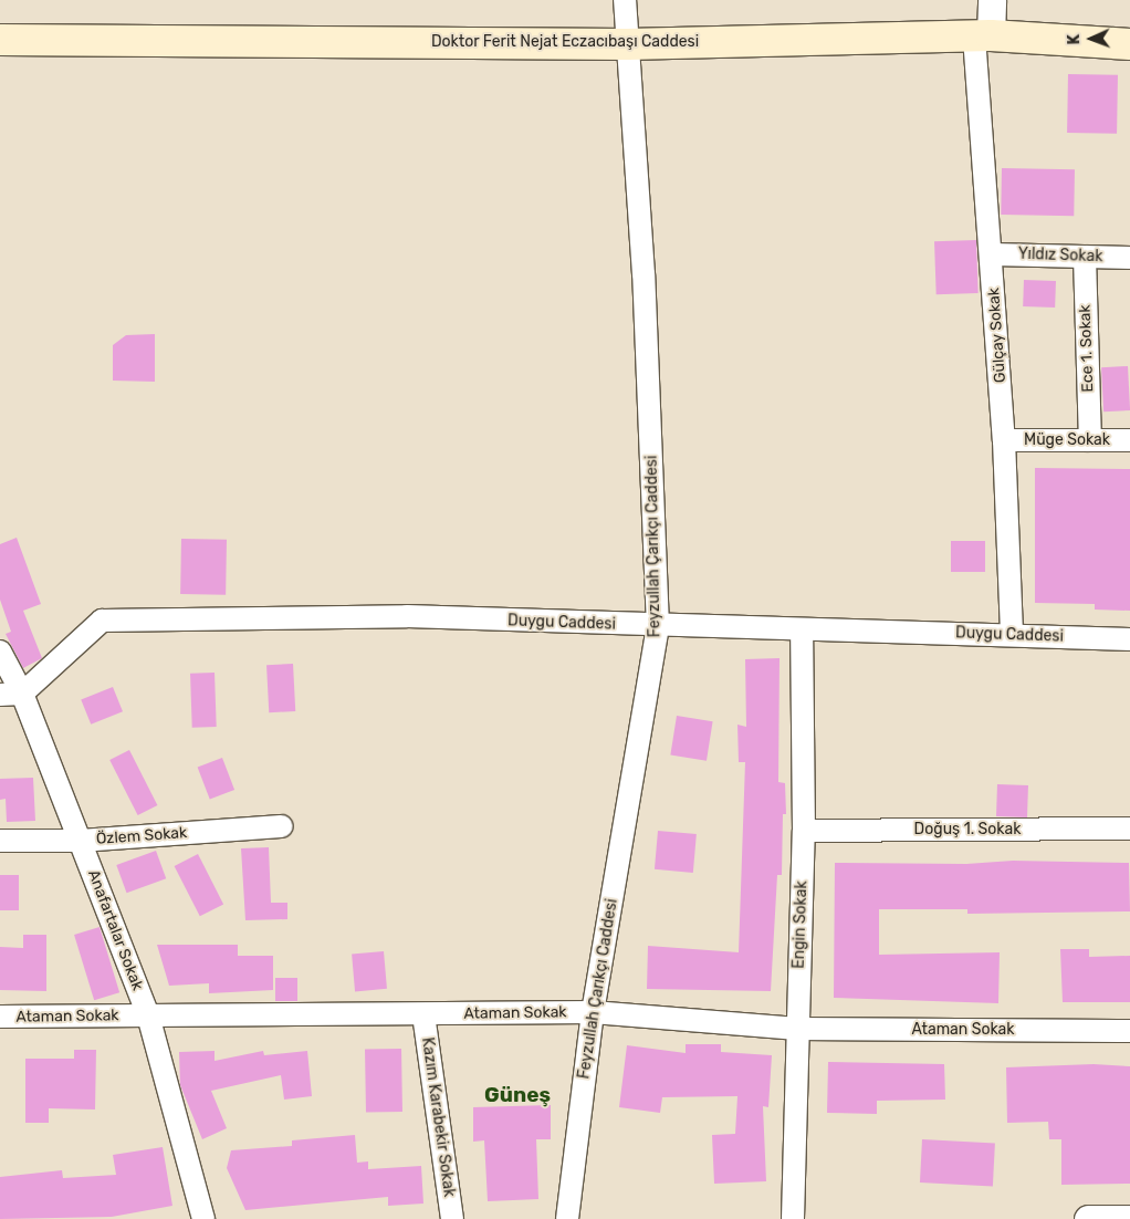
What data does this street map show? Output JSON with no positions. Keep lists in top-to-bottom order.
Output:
{
  "streets": {
    "main road": ["Doktor Ferit Nejat Eczacıbaşı Caddesi"],
    "street": [
      "Yıldız Sokak",
      "Gülçay Sokak",
      "Ece 1. Sokak",
      "Müge Sokak",
      "Feyzullah Çarıkçı Caddesi",
      "Duygu Caddesi",
      "Doğuş 1. Sokak",
      "Özlem Sokak",
      "Engin Sokak",
      "Anafartalar Sokak",
      "Ataman Sokak",
      "Kazım Karabekir Sokak"
    ]
  },
  "crossings": [
    ["Doktor Ferit Nejat Eczacıbaşı Caddesi", "Gülçay Sokak"],
    ["Doktor Ferit Nejat Eczacıbaşı Caddesi", "Feyzullah Çarıkçı Caddesi"],
    ["Yıldız Sokak", "Gülçay Sokak"],
    ["Yıldız Sokak", "Ece 1. Sokak"],
    ["Gülçay Sokak", "Müge Sokak"],
    ["Gülçay Sokak", "Duygu Caddesi"],
    ["Ece 1. Sokak", "Müge Sokak"],
    ["Feyzullah Çarıkçı Caddesi", "Duygu Caddesi"],
    ["Feyzullah Çarıkçı Caddesi", "Ataman Sokak"],
    ["Duygu Caddesi", "Engin Sokak"],
    ["Duygu Caddesi", "Anafartalar Sokak"],
    ["Doğuş 1. Sokak", "Engin Sokak"],
    ["Özlem Sokak", "Anafartalar Sokak"],
    ["Engin Sokak", "Ataman Sokak"],
    ["Anafartalar Sokak", "Ataman Sokak"],
    ["Ataman Sokak", "Kazım Karabekir Sokak"]
  ],
  "districts": ["Güneş"],
  "north": "left"
}
